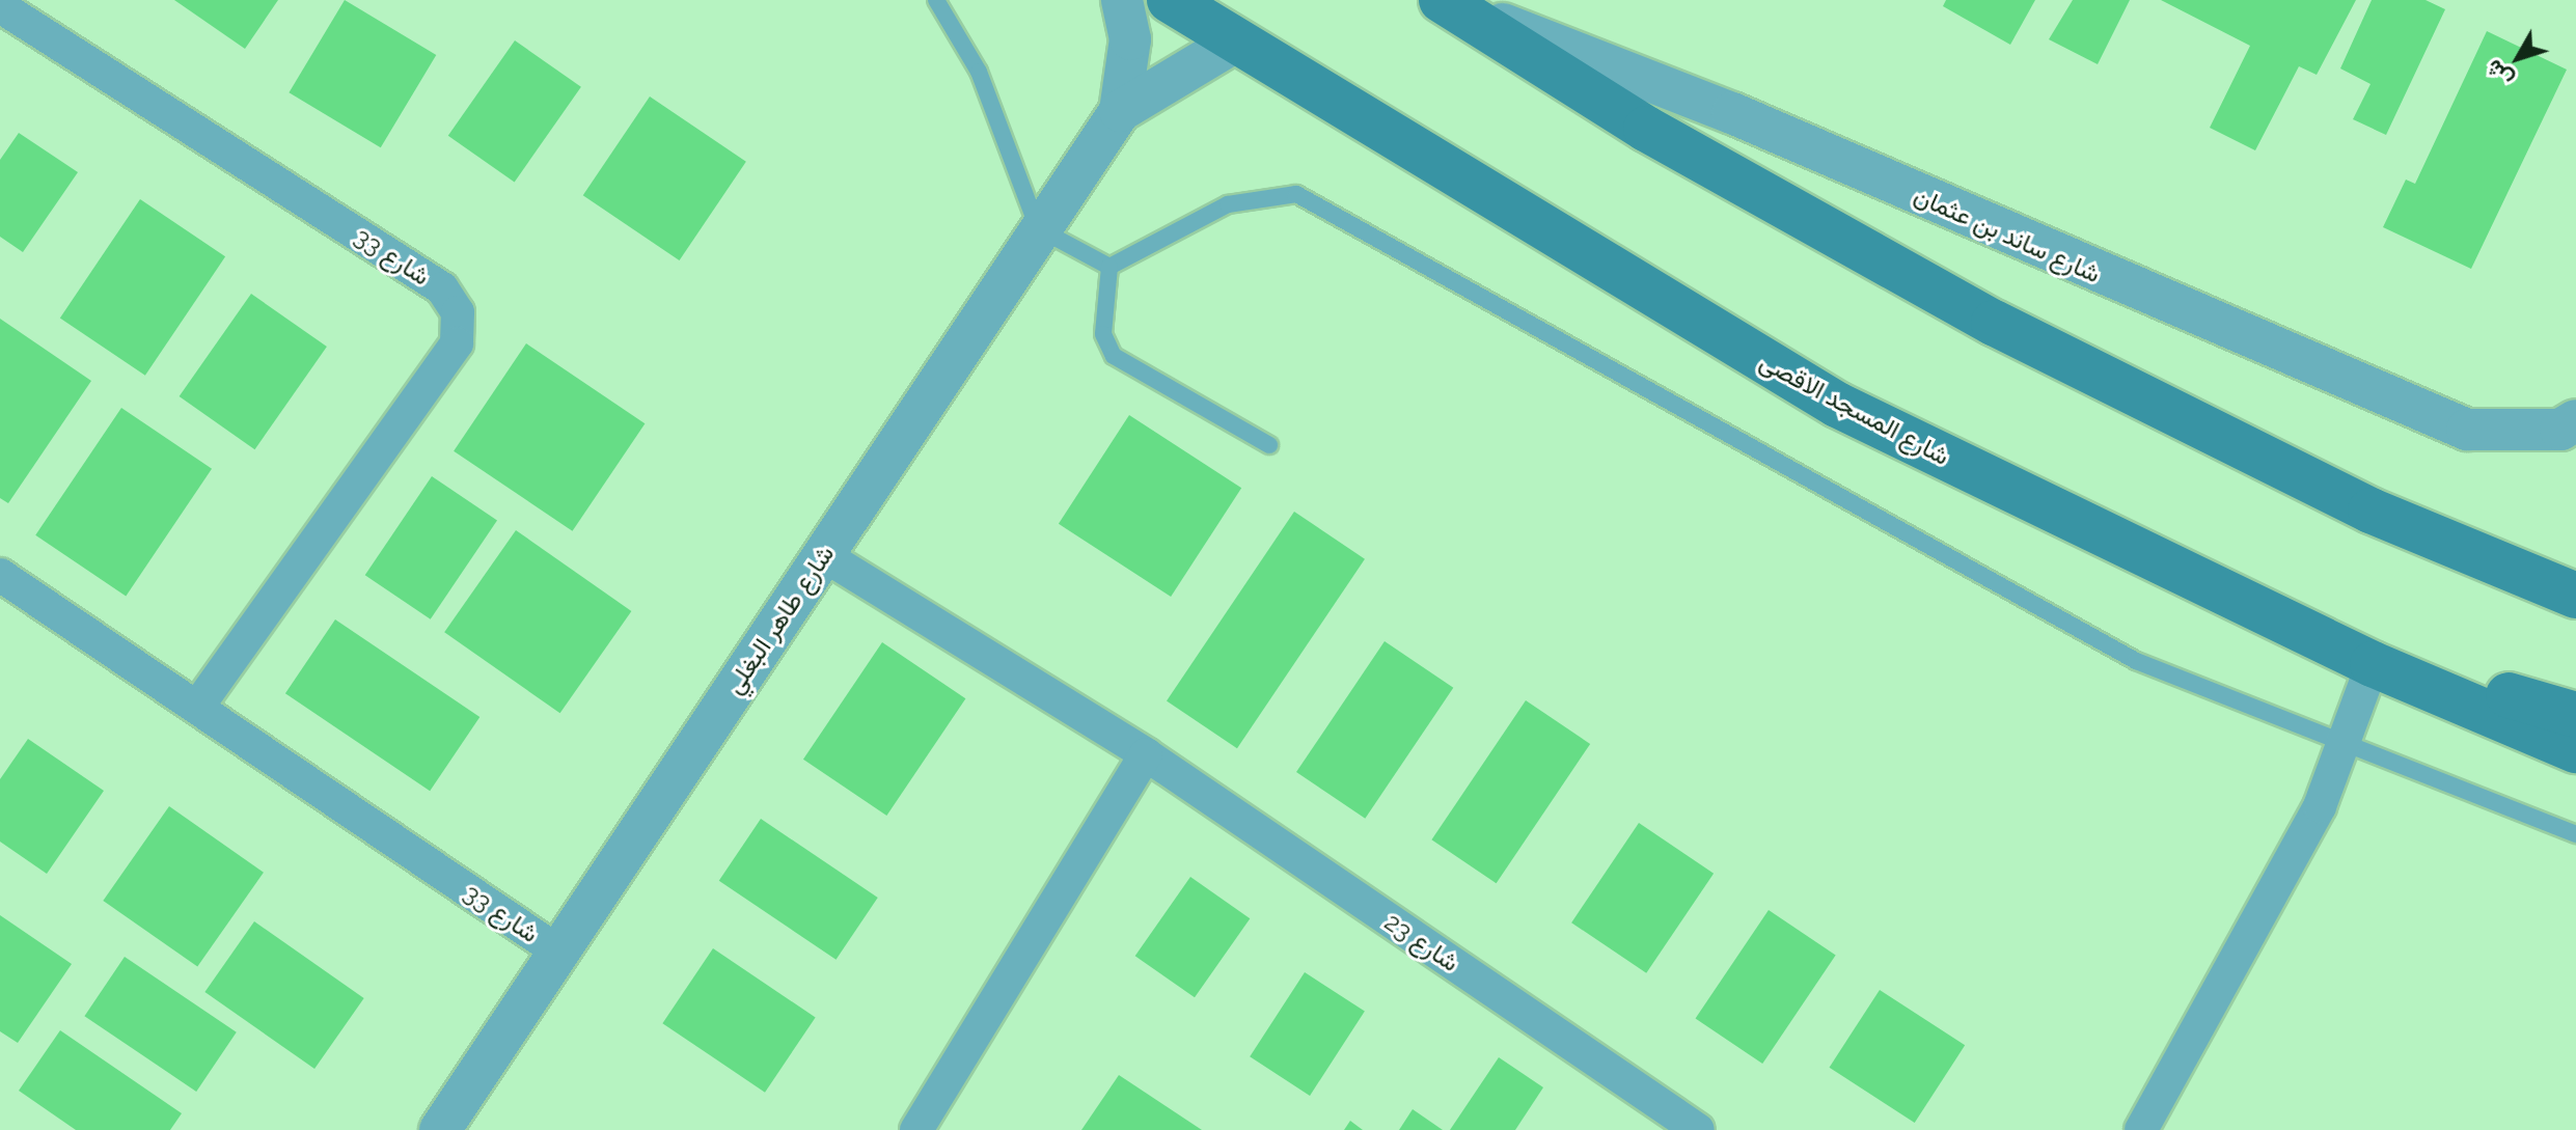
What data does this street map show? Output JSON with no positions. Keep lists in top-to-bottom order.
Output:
{
  "streets": {
    "main road": ["شارع المسجد الاقصى"],
    "street": [
      "شارع ساند بن عثمان",
      "شارع 33",
      "شارع طاهر البغلي",
      "شارع 23"
    ]
  },
  "crossings": [
    ["شارع 33", "شارع طاهر البغلي"],
    ["شارع المسجد الاقصى", "شارع طاهر البغلي"],
    ["شارع طاهر البغلي", "شارع 23"]
  ],
  "north": "bottom left"
}
